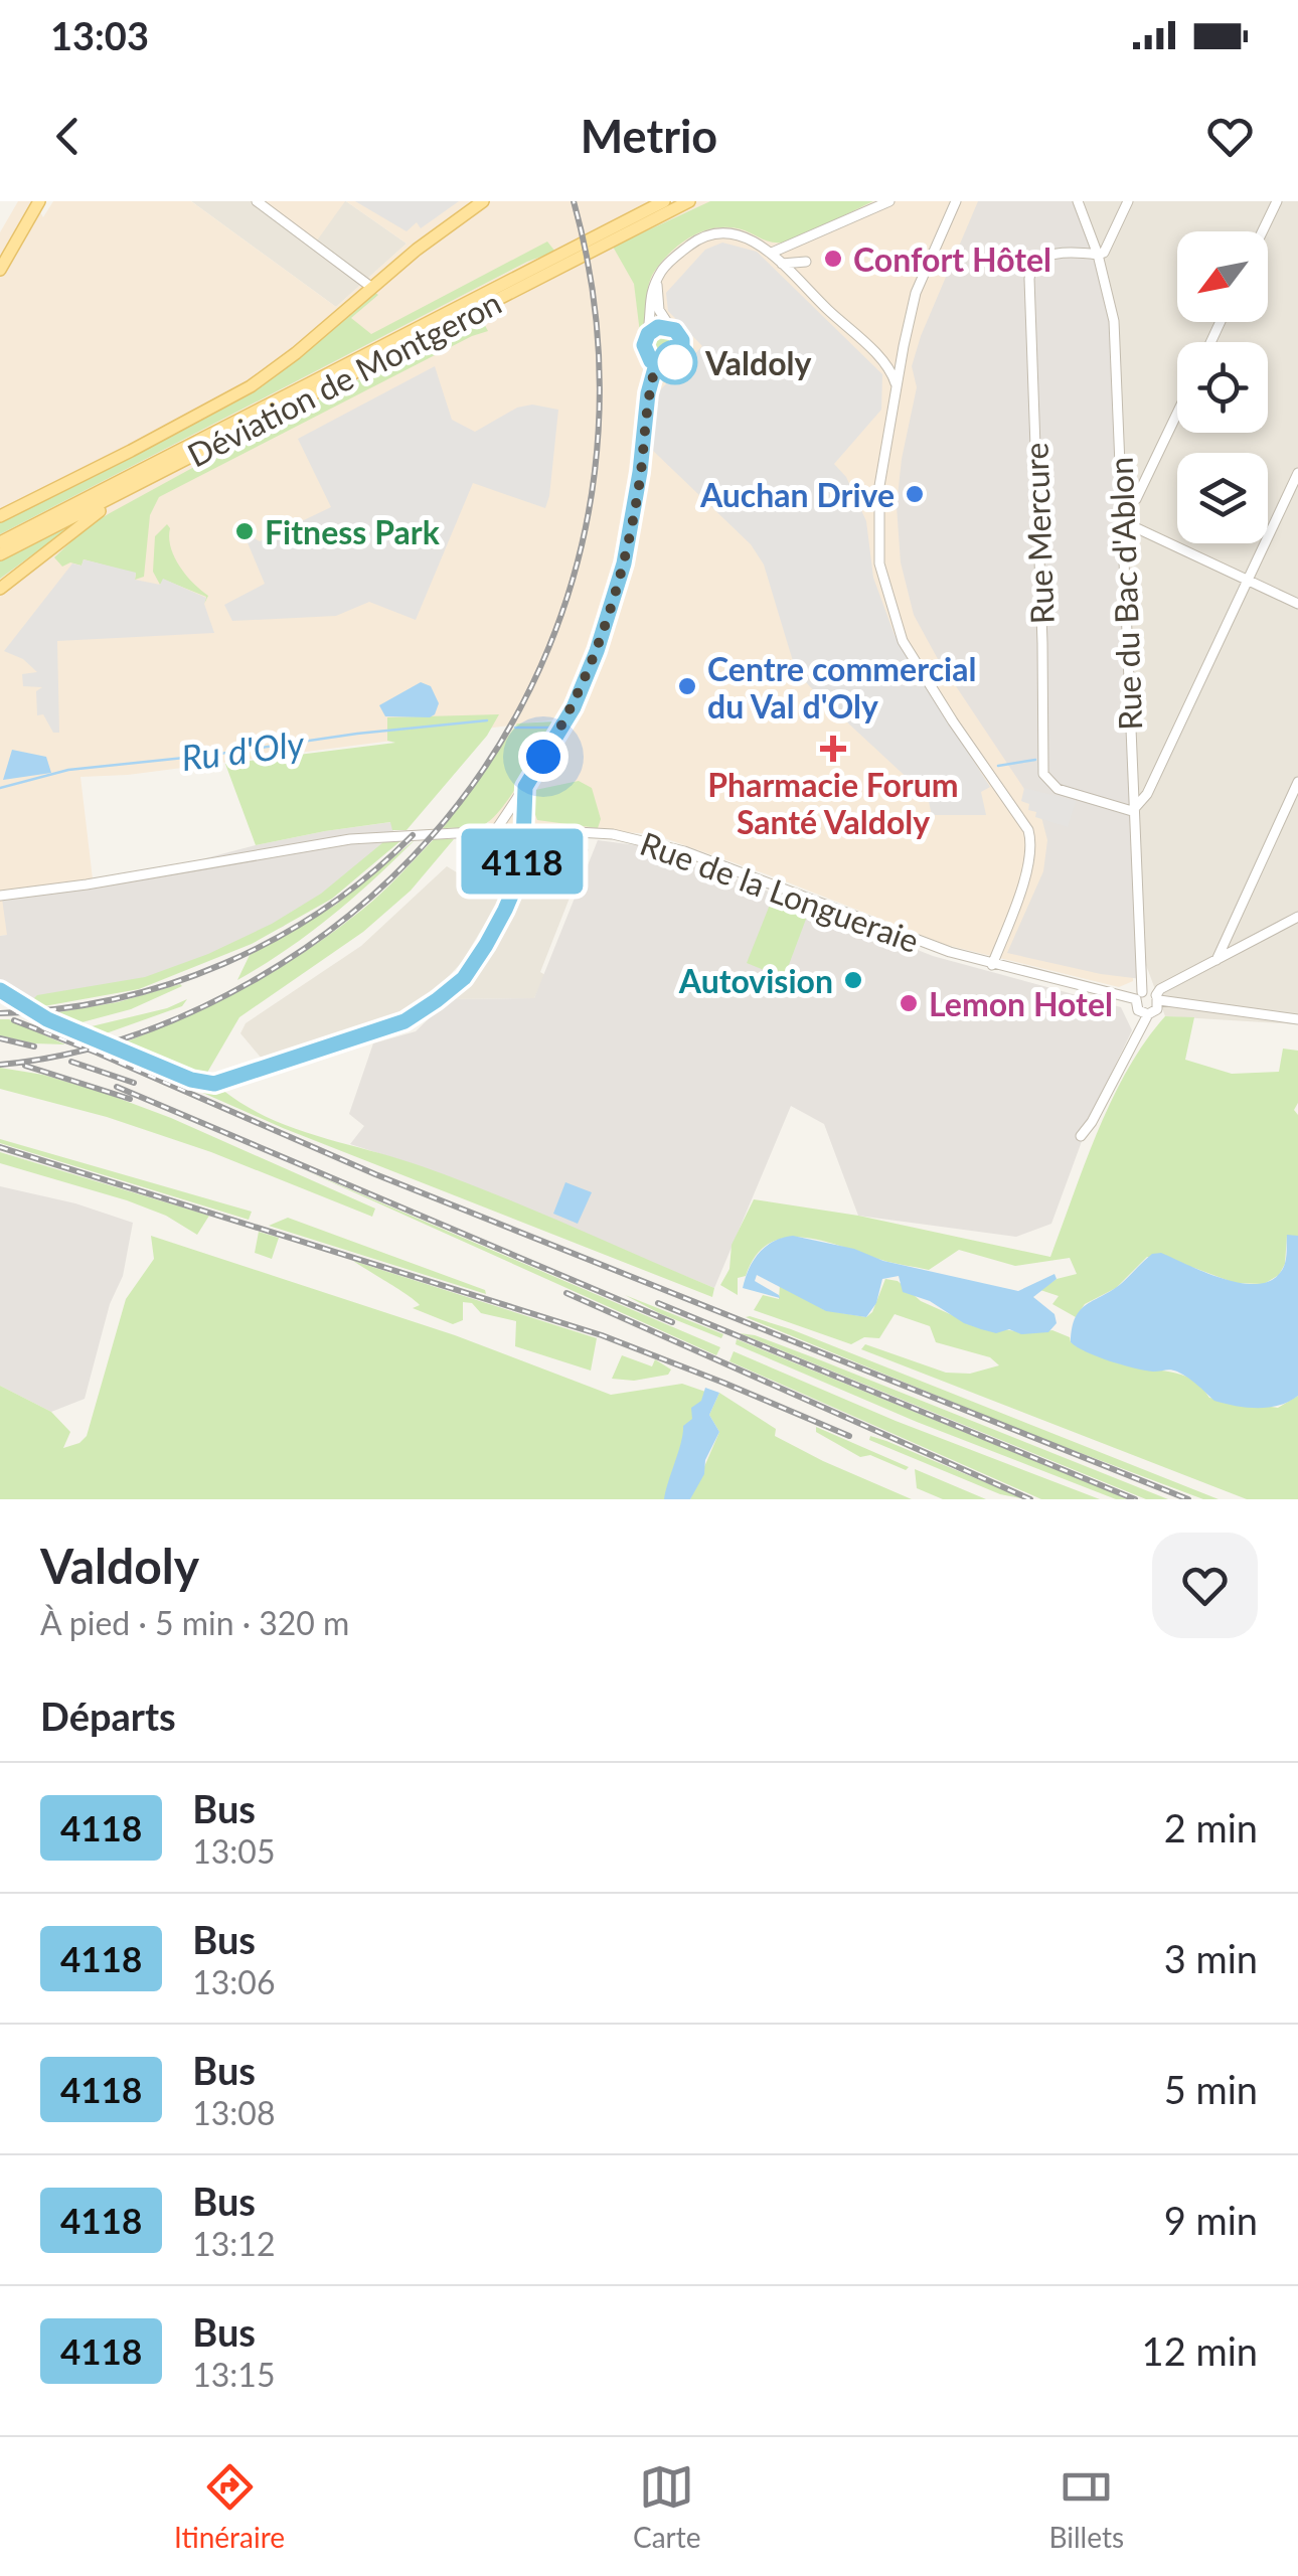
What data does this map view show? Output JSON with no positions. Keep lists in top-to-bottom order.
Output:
{
  "streets": {
    "main road": ["Déviation de Montgeron"],
    "street": ["Rue Mercure", "Rue du Bac d'Ablon", "Rue de la Longueraie"]
  },
  "crossings": [
    ["Rue Mercure", "Rue du Bac d'Ablon"],
    ["Rue du Bac d'Ablon", "Rue de la Longueraie"]
  ],
  "water": ["Ru d'Oly"],
  "places": {
    "other": [
      "Confort Hôtel",
      "Valdoly",
      "Auchan Drive",
      "Fitness Park",
      "Centre commercial du Val d'Oly",
      "Autovision",
      "Lemon Hotel"
    ],
    "health": ["Pharmacie Forum Santé Valdoly"]
  },
  "lines": ["bus line 4118"],
  "north": "bottom left",
  "page": {
    "status": "13:03",
    "header": "Metrio",
    "on_map": "4118",
    "heading": [
      ["Valdoly", "À pied · 5 min · 320 m"],
      "Départs"
    ],
    "list": [
      {
        "mark": "4118",
        "name": "Bus",
        "note": "13:05",
        "value": "2 min"
      },
      {
        "mark": "4118",
        "name": "Bus",
        "note": "13:06",
        "value": "3 min"
      },
      {
        "mark": "4118",
        "name": "Bus",
        "note": "13:08",
        "value": "5 min"
      },
      {
        "mark": "4118",
        "name": "Bus",
        "note": "13:12",
        "value": "9 min"
      },
      {
        "mark": "4118",
        "name": "Bus",
        "note": "13:15",
        "value": "12 min"
      }
    ],
    "tabs": ["Itinéraire", "Carte", "Billets"]
  }
}
